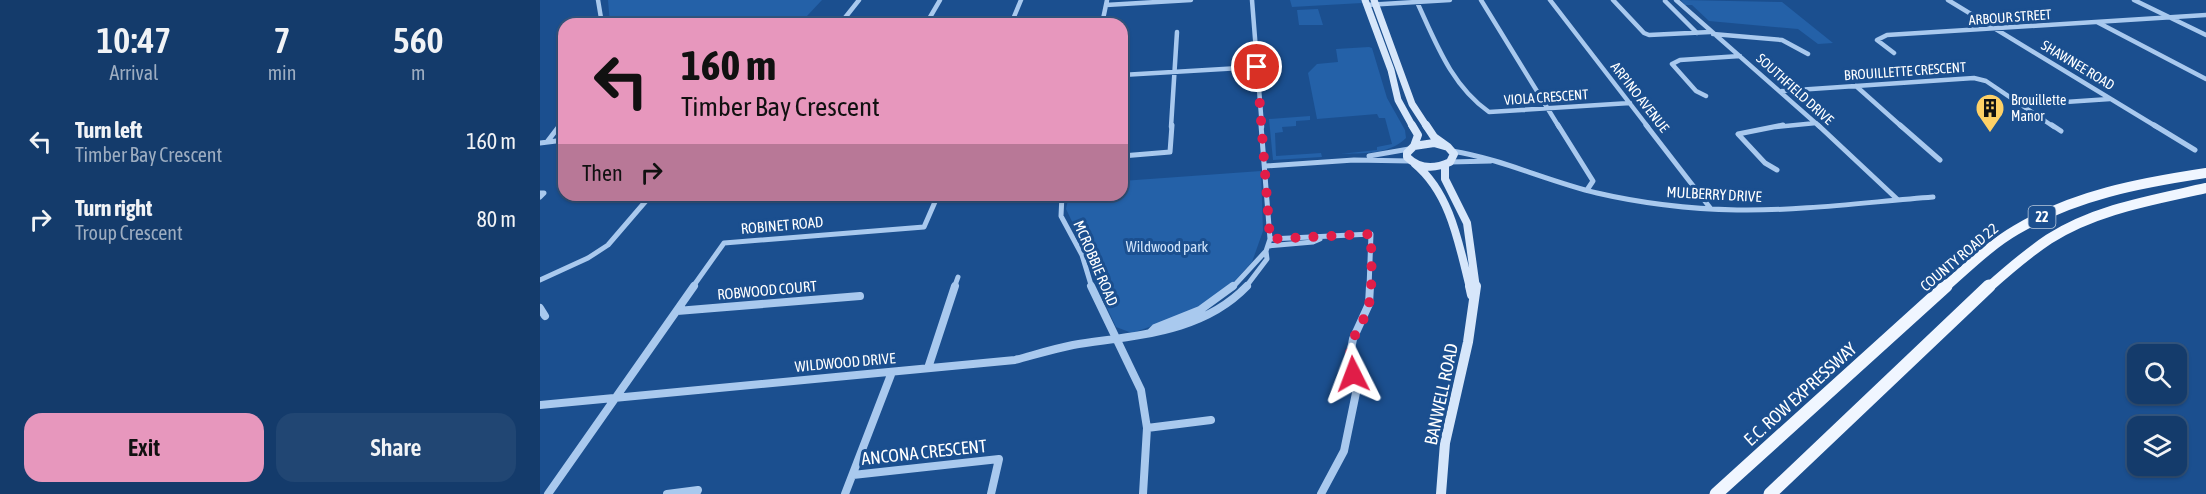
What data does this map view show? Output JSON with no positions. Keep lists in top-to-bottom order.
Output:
{
  "streets": {
    "main road": [
      "22",
      "COUNTY ROAD 22",
      "BANWELL ROAD",
      "E.C. ROW EXPRESSWAY"
    ],
    "street": [
      "ARBOUR STREET",
      "SHAWNEE ROAD",
      "BROUILLETTE CRESCENT",
      "SOUTHFIELD DRIVE",
      "VIOLA CRESCENT",
      "ARPINO AVENUE",
      "MULBERRY DRIVE",
      "ROBINET ROAD",
      "MCROBBIE ROAD",
      "ROBWOOD COURT",
      "WILDWOOD DRIVE",
      "ANCONA CRESCENT"
    ]
  },
  "crossings": [
    ["ARBOUR STREET", "SHAWNEE ROAD"],
    ["BROUILLETTE CRESCENT", "SOUTHFIELD DRIVE"],
    ["SOUTHFIELD DRIVE", "MULBERRY DRIVE"],
    ["VIOLA CRESCENT", "ARPINO AVENUE"],
    ["ARPINO AVENUE", "MULBERRY DRIVE"],
    ["MULBERRY DRIVE", "BANWELL ROAD"],
    ["ROBINET ROAD", "ROBWOOD COURT"],
    ["ROBINET ROAD", "WILDWOOD DRIVE"],
    ["COUNTY ROAD 22", "E.C. ROW EXPRESSWAY"],
    ["MCROBBIE ROAD", "WILDWOOD DRIVE"],
    ["WILDWOOD DRIVE", "ANCONA CRESCENT"]
  ],
  "parks": ["Wildwood park"],
  "places": {
    "building": ["Brouillette Manor"]
  },
  "page": {
    "eta": [
      "10:47",
      "Arrival",
      "7",
      "min",
      "560",
      "m"
    ],
    "turn": ["160 m", "Timber Bay Crescent"],
    "list": [
      {
        "name": "Turn left",
        "note": "Timber Bay Crescent",
        "value": "160 m"
      },
      {
        "name": "Turn right",
        "note": "Troup Crescent",
        "value": "80 m"
      }
    ],
    "then": "Then",
    "buttons": ["Exit", "Share"]
  }
}
